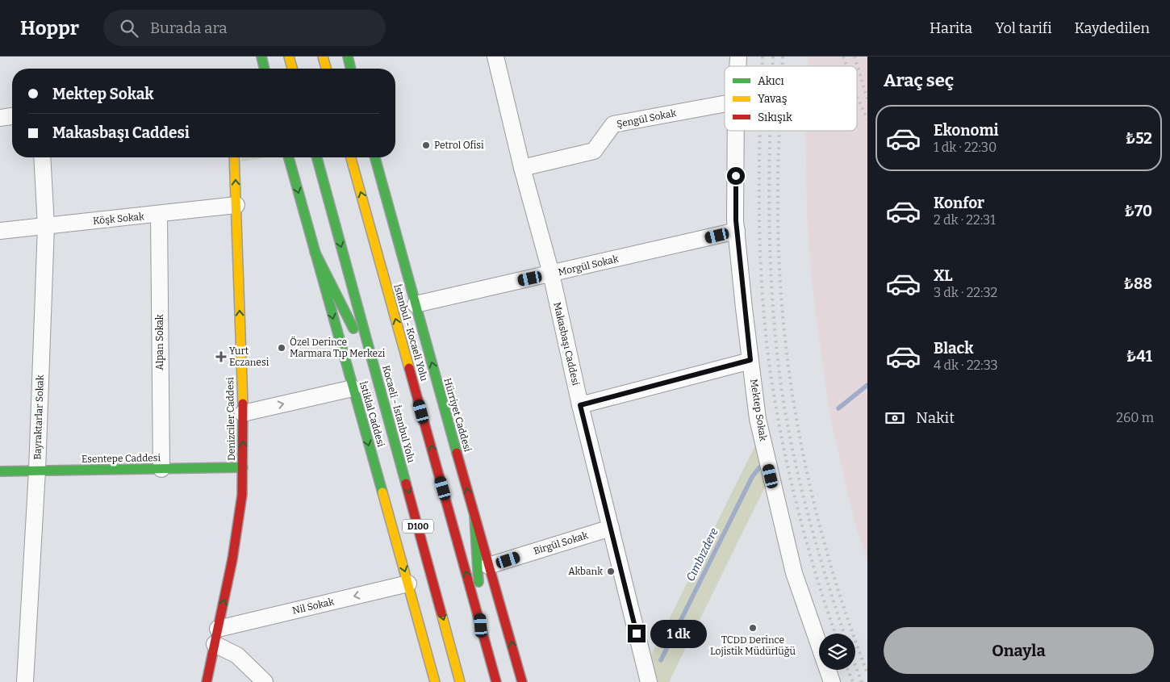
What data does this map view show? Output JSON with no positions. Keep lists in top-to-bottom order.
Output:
{
  "streets": {
    "main road": [
      "İstanbul - Kocaeli Yolu",
      "İstiklal Caddesi",
      "Kocaeli - İstanbul Yolu",
      "Hürriyet Caddesi",
      "Denizciler Caddesi",
      "Esentepe Caddesi",
      "D100"
    ],
    "street": [
      "Şengül Sokak",
      "Köşk Sokak",
      "Morgül Sokak",
      "Alpan Sokak",
      "Makasbaşı Caddesi",
      "Mektep Sokak",
      "Bayraktarlar Sokak",
      "Birgül Sokak",
      "Nil Sokak"
    ]
  },
  "crossings": [
    ["Şengül Sokak", "Makasbaşı Caddesi"],
    ["Köşk Sokak", "Alpan Sokak"],
    ["Köşk Sokak", "Bayraktarlar Sokak"],
    ["Köşk Sokak", "Denizciler Caddesi"],
    ["Morgül Sokak", "Makasbaşı Caddesi"],
    ["Morgül Sokak", "Mektep Sokak"],
    ["Morgül Sokak", "Hürriyet Caddesi"],
    ["Alpan Sokak", "Esentepe Caddesi"],
    ["Makasbaşı Caddesi", "Birgül Sokak"],
    ["İstiklal Caddesi", "Nil Sokak"],
    ["Hürriyet Caddesi", "Birgül Sokak"],
    ["Bayraktarlar Sokak", "Esentepe Caddesi"],
    ["Denizciler Caddesi", "Esentepe Caddesi"],
    ["Denizciler Caddesi", "Nil Sokak"]
  ],
  "one_way": ["Denizciler Caddesi", "Nil Sokak"],
  "water": ["Cımbızdere"],
  "places": {
    "other": [
      "Petrol Ofisi",
      "Özel Derince Marmara Tıp Merkezi",
      "Akbank",
      "TCDD Derince Lojistik Müdürlüğü"
    ],
    "health": ["Yurt Eczanesi"]
  },
  "legend": ["Akıcı", "Yavaş", "Sıkışık"],
  "page": {
    "header": "Hoppr",
    "search": "Burada ara",
    "nav": ["Harita", "Yol tarifi", "Kaydedilen"],
    "heading": "Araç seç",
    "banner": ["Mektep Sokak", "Makasbaşı Caddesi"],
    "list": [
      {
        "name": "Ekonomi",
        "note": "1 dk · 22:30",
        "value": "₺52"
      },
      {
        "name": "Konfor",
        "note": "2 dk · 22:31",
        "value": "₺70"
      },
      {
        "name": "XL",
        "note": "3 dk · 22:32",
        "value": "₺88"
      },
      {
        "name": "Black",
        "note": "4 dk · 22:33",
        "value": "₺41"
      }
    ],
    "pay": ["Nakit", "260 m"],
    "buttons": "Onayla",
    "bubble": "1 dk"
  }
}
